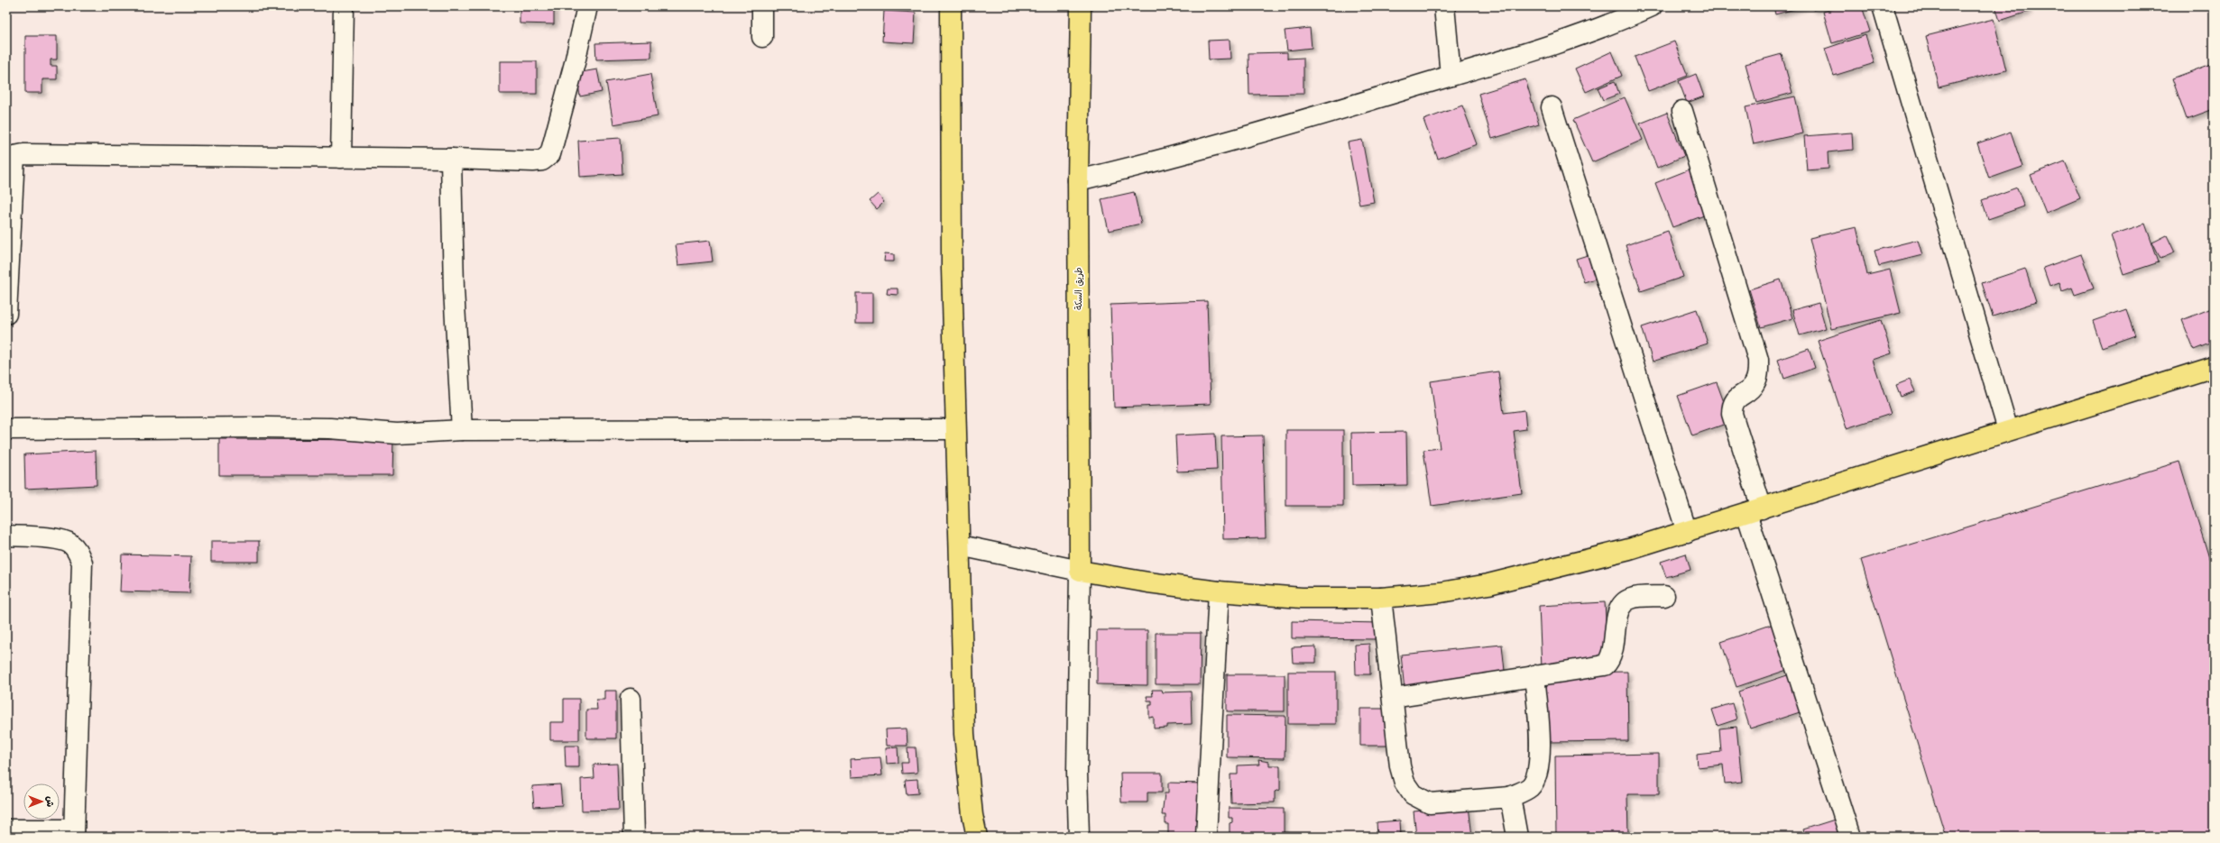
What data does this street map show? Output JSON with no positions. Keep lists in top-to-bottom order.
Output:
{
  "streets": {
    "main road": ["طريق السكة"]
  },
  "north": "right"
}
